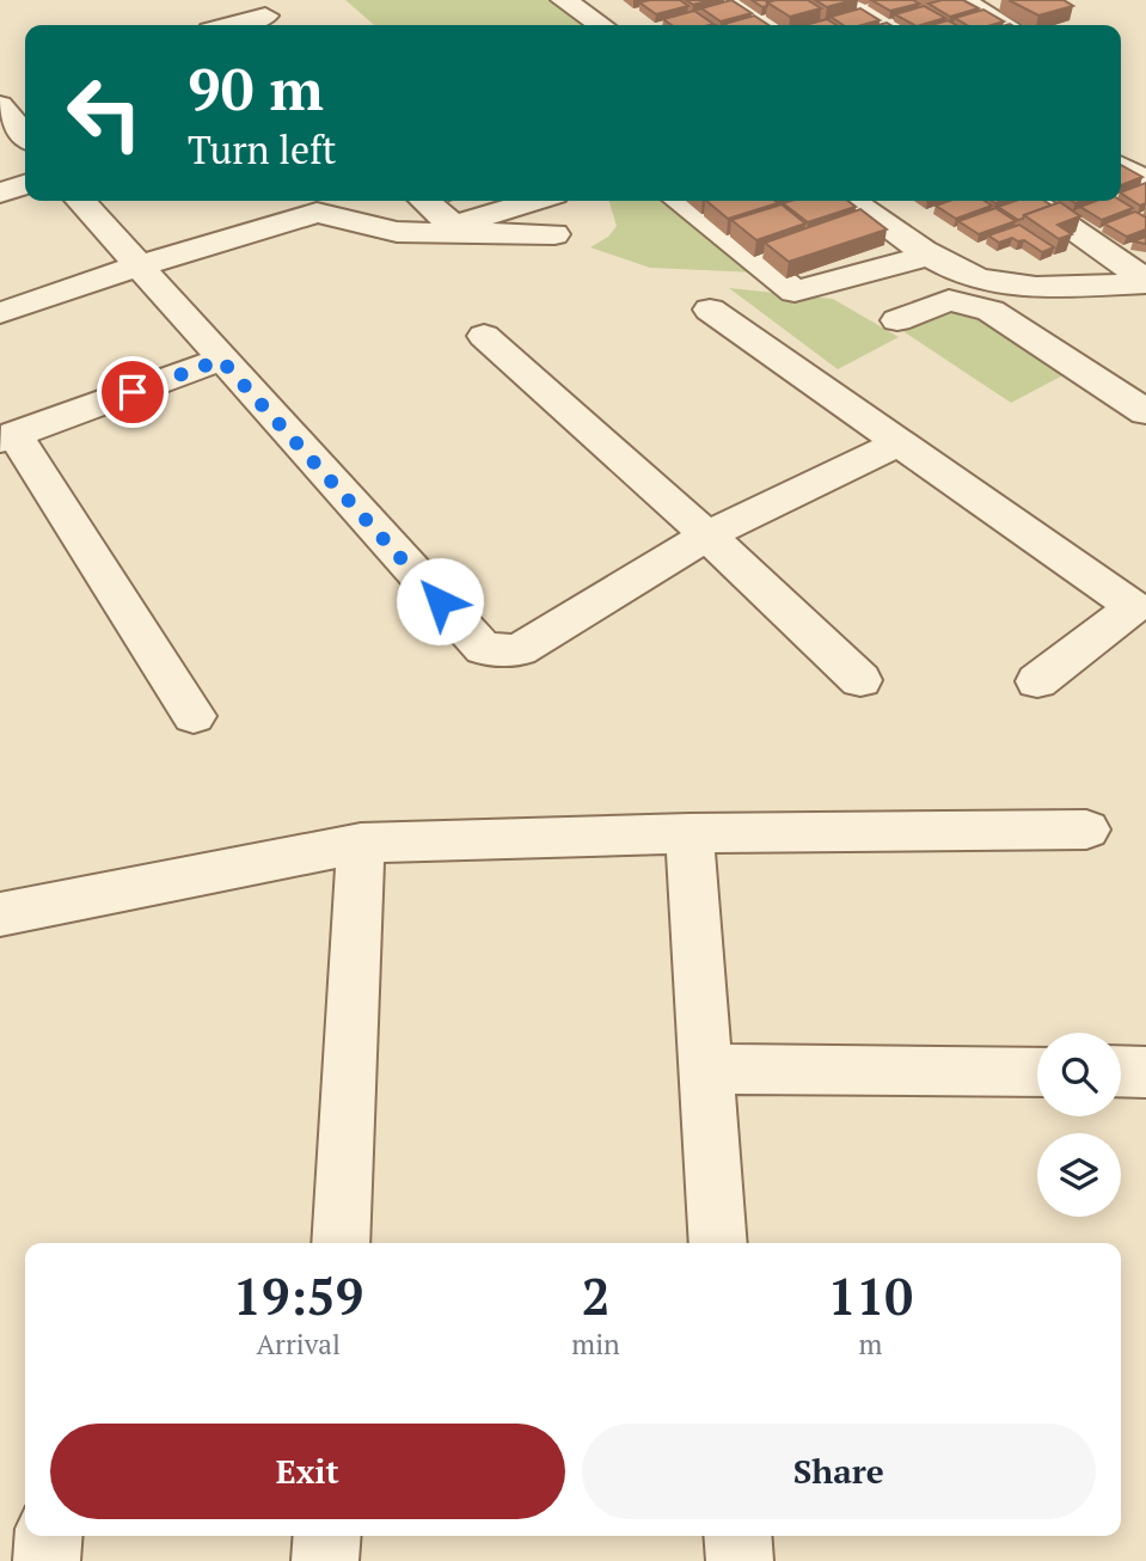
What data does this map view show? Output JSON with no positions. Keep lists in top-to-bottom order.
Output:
{
  "page": {
    "turn": ["90 m", "Turn left"],
    "eta": [
      "19:59",
      "Arrival",
      "2",
      "min",
      "110",
      "m"
    ],
    "buttons": ["Exit", "Share"]
  }
}
